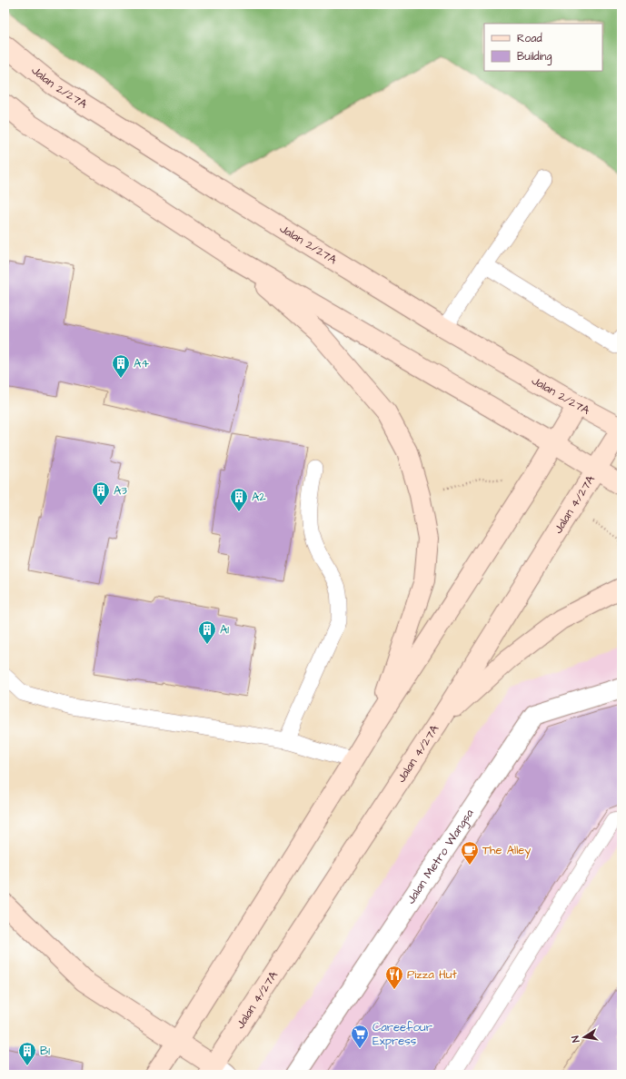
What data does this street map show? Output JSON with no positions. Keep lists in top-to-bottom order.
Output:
{
  "streets": {
    "main road": ["Jalan 2/27A", "Jalan 4/27A"],
    "street": ["Jalan Metro Wangsa"]
  },
  "crossings": [
    ["Jalan 2/27A", "Jalan 4/27A"]
  ],
  "places": {
    "building": [
      "A4",
      "A3",
      "A2",
      "A1",
      "B1"
    ],
    "cafe": ["The Alley"],
    "restaurant": ["Pizza Hut"],
    "supermarket": ["Careefour Express"]
  },
  "legend": ["Road", "Building"],
  "north": "left"
}
